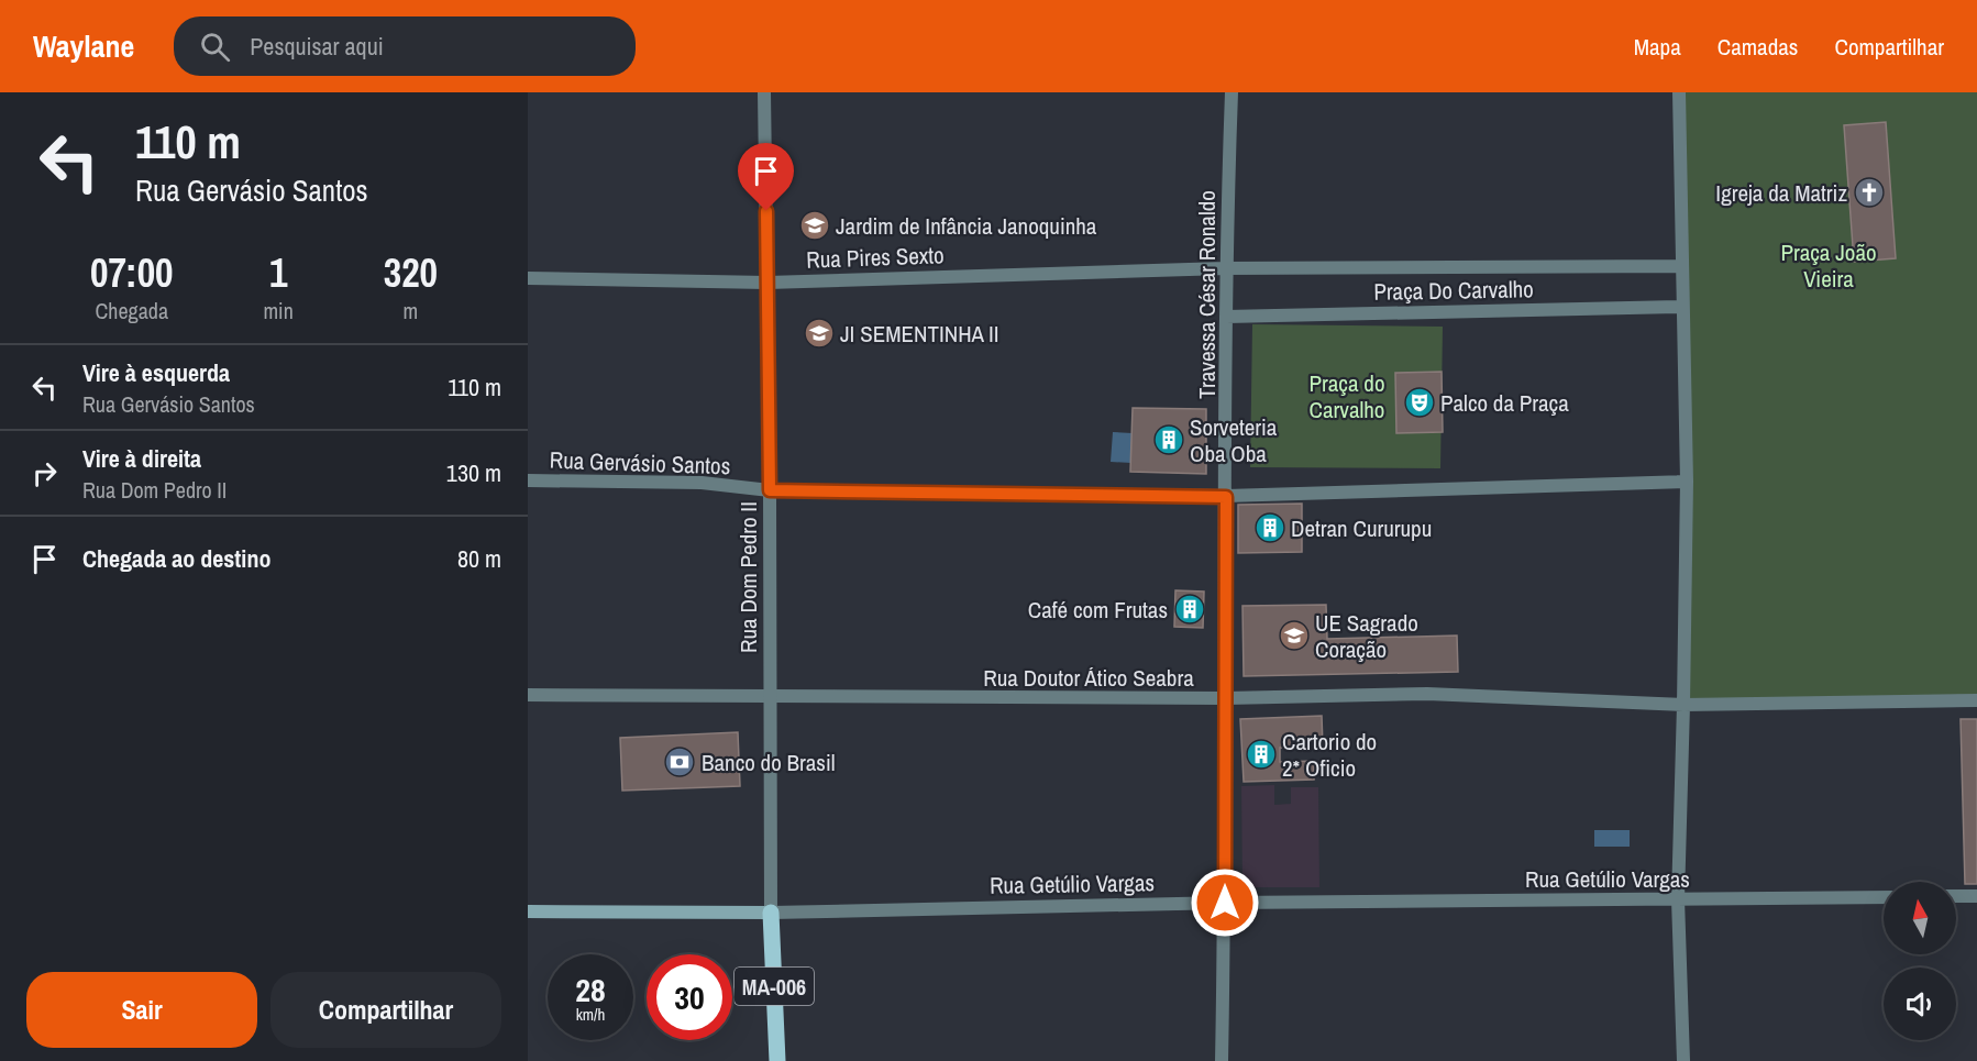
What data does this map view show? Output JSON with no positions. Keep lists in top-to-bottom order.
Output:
{
  "streets": {
    "main road": ["Rua Dom Pedro II", "Rua Getúlio Vargas", "MA-006"],
    "street": [
      "Rua Pires Sexto",
      "Praça Do Carvalho",
      "Travessa César Ronaldo",
      "Rua Gervásio Santos",
      "Rua Doutor Ático Seabra"
    ]
  },
  "crossings": [
    ["Rua Pires Sexto", "Praça Do Carvalho"],
    ["Rua Pires Sexto", "Travessa César Ronaldo"],
    ["Rua Pires Sexto", "Rua Dom Pedro II"],
    ["Praça Do Carvalho", "Travessa César Ronaldo"],
    ["Travessa César Ronaldo", "Rua Gervásio Santos"],
    ["Travessa César Ronaldo", "Rua Doutor Ático Seabra"],
    ["Travessa César Ronaldo", "Rua Getúlio Vargas"],
    ["Rua Gervásio Santos", "Rua Dom Pedro II"],
    ["Rua Dom Pedro II", "Rua Doutor Ático Seabra"],
    ["Rua Dom Pedro II", "Rua Getúlio Vargas"]
  ],
  "parks": ["Praça João Vieira", "Praça do Carvalho"],
  "places": {
    "church": ["Igreja da Matriz"],
    "school or university": ["Jardim de Infância Janoquinha", "JI SEMENTINHA II", "UE Sagrado Coração"],
    "theatre": ["Palco da Praça"],
    "building": [
      "Sorveteria Oba Oba",
      "Detran Cururupu",
      "Café com Frutas",
      "Cartorio do 2* Oficio"
    ],
    "bank": ["Banco do Brasil"]
  },
  "north": "top",
  "page": {
    "header": "Waylane",
    "search": "Pesquisar aqui",
    "nav": ["Mapa", "Camadas", "Compartilhar"],
    "turn": ["110 m", "Rua Gervásio Santos"],
    "eta": [
      "07:00",
      "Chegada",
      "1",
      "min",
      "320",
      "m"
    ],
    "list": [
      {
        "name": "Vire à esquerda",
        "note": "Rua Gervásio Santos",
        "value": "110 m"
      },
      {
        "name": "Vire à direita",
        "note": "Rua Dom Pedro II",
        "value": "130 m"
      },
      {
        "name": "Chegada ao destino",
        "value": "80 m"
      }
    ],
    "speed": "28 km/h",
    "limit": "30",
    "buttons": ["Sair", "Compartilhar"]
  }
}
